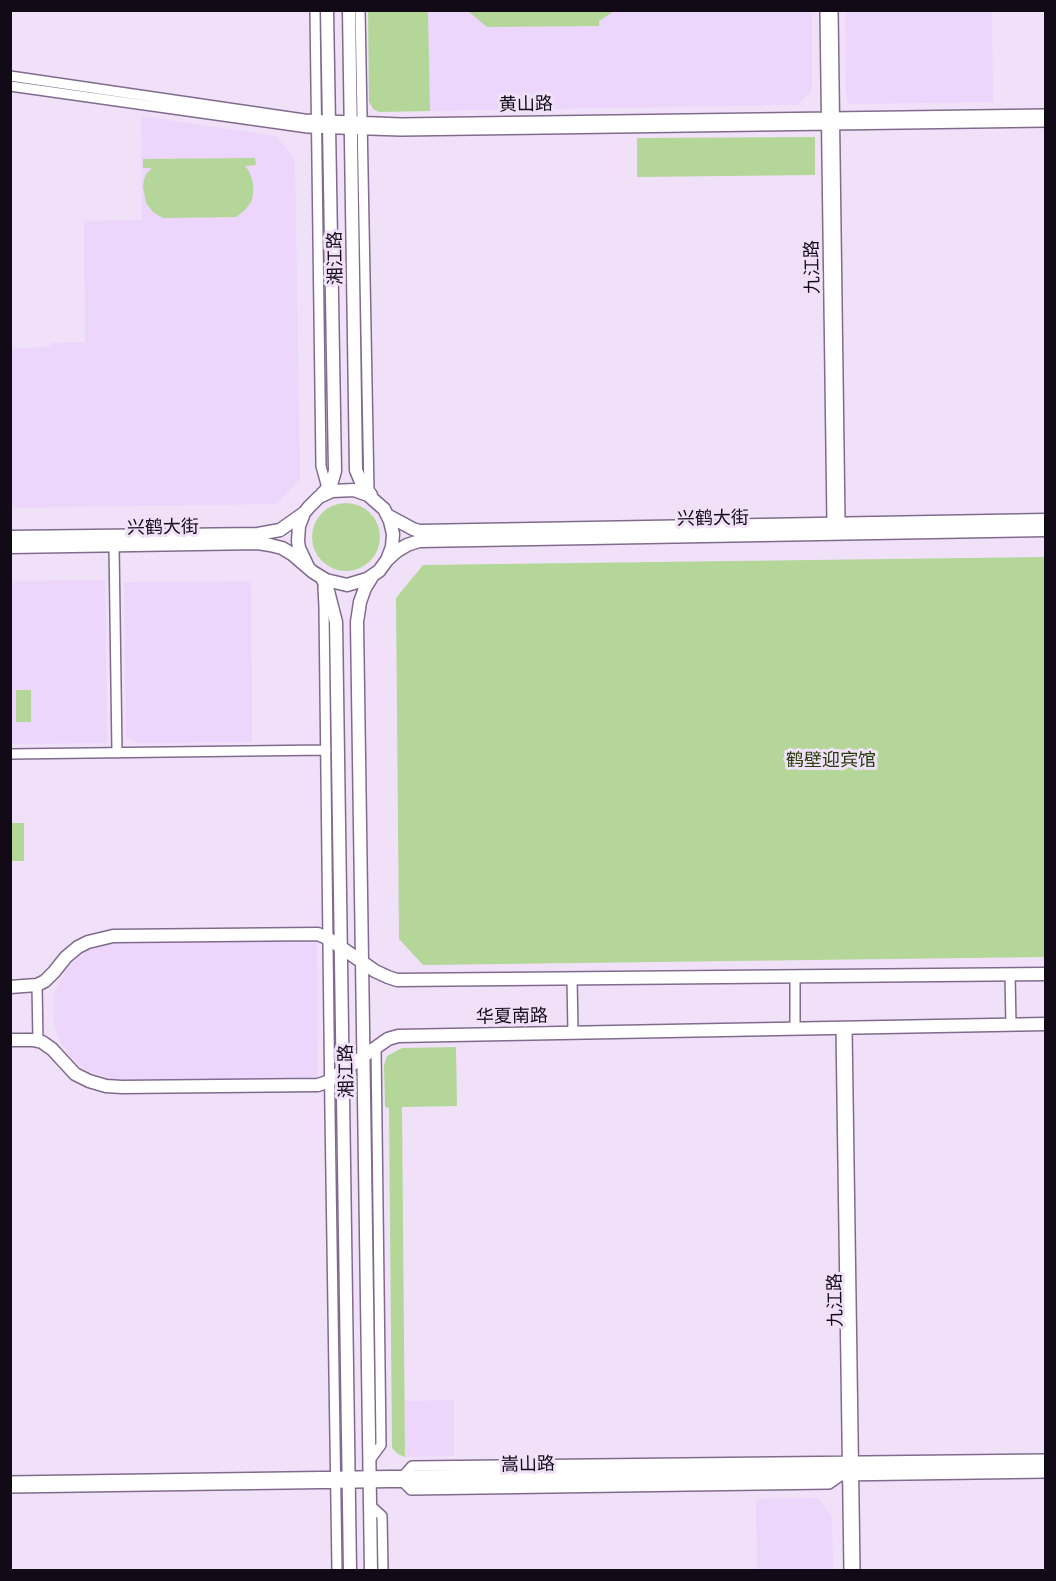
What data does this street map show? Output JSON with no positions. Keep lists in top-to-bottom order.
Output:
{
  "streets": {
    "main road": ["湘江路", "兴鹤大街", "华夏南路"],
    "street": ["黄山路", "九江路", "嵩山路"]
  },
  "crossings": [
    ["黄山路", "湘江路"],
    ["黄山路", "九江路"],
    ["湘江路", "兴鹤大街"],
    ["湘江路", "华夏南路"],
    ["湘江路", "嵩山路"],
    ["九江路", "兴鹤大街"],
    ["九江路", "华夏南路"],
    ["九江路", "嵩山路"]
  ],
  "parks": ["鹤壁迎宾馆"]
}
